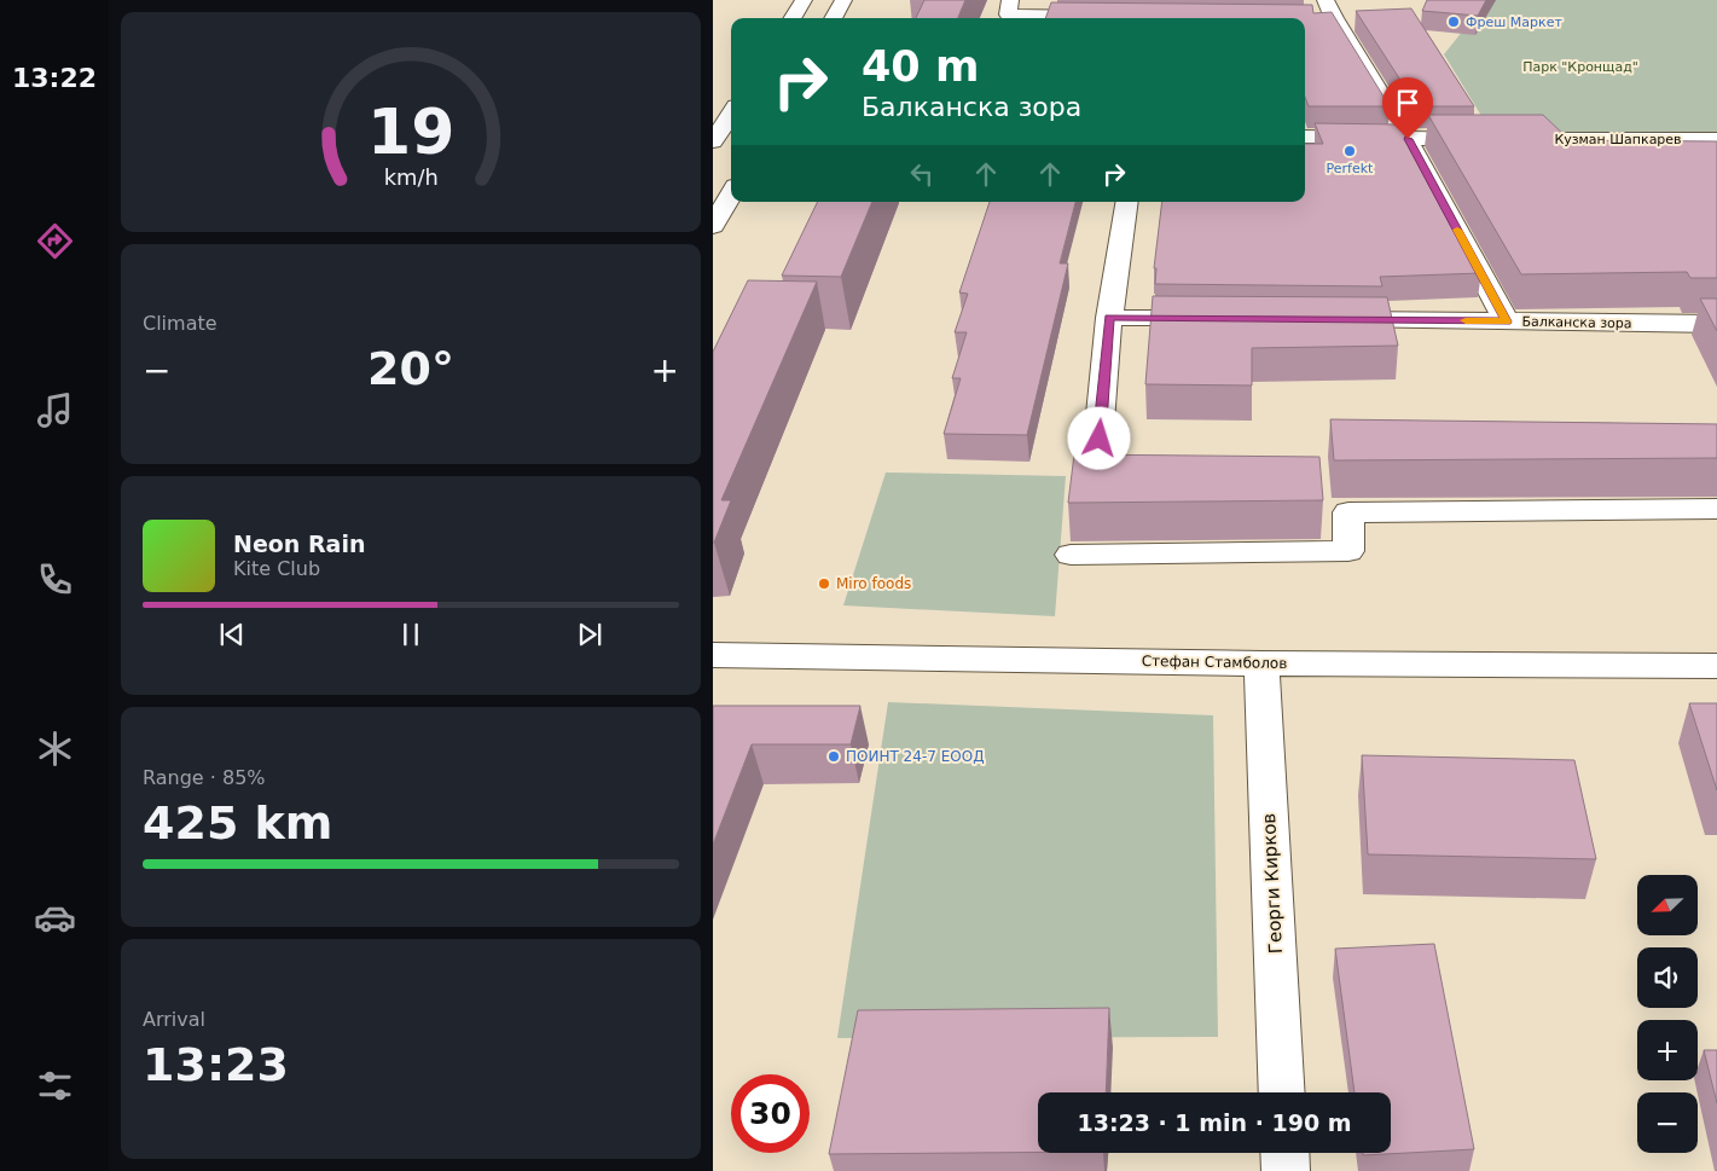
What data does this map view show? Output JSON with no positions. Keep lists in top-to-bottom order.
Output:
{
  "streets": {
    "street": [
      "Кузман Шапкарев",
      "Балканска зора",
      "Стефан Стамболов",
      "Георги Кирков"
    ]
  },
  "crossings": [
    ["Стефан Стамболов", "Георги Кирков"]
  ],
  "parks": ["Парк \"Кронщад\""],
  "places": [
    "Фреш Маркет",
    "Perfekt",
    "Miro foods",
    "ПОИНТ 24-7 ЕООД"
  ],
  "north": "bottom left",
  "page": {
    "tabs": "13:22",
    "turn": ["40 m", "Балканска зора"],
    "tile": [
      "Climate",
      ["Range · 85%", "425 km"],
      ["Arrival", "13:23"]
    ],
    "heat": ["−", "20°", "+"],
    "song": ["Neon Rain", "Kite Club"],
    "map_buttons": ["+", "−"],
    "limit": "30",
    "trip": "13:23 · 1 min · 190 m",
    "gauge": ["19", "km/h"]
  }
}
